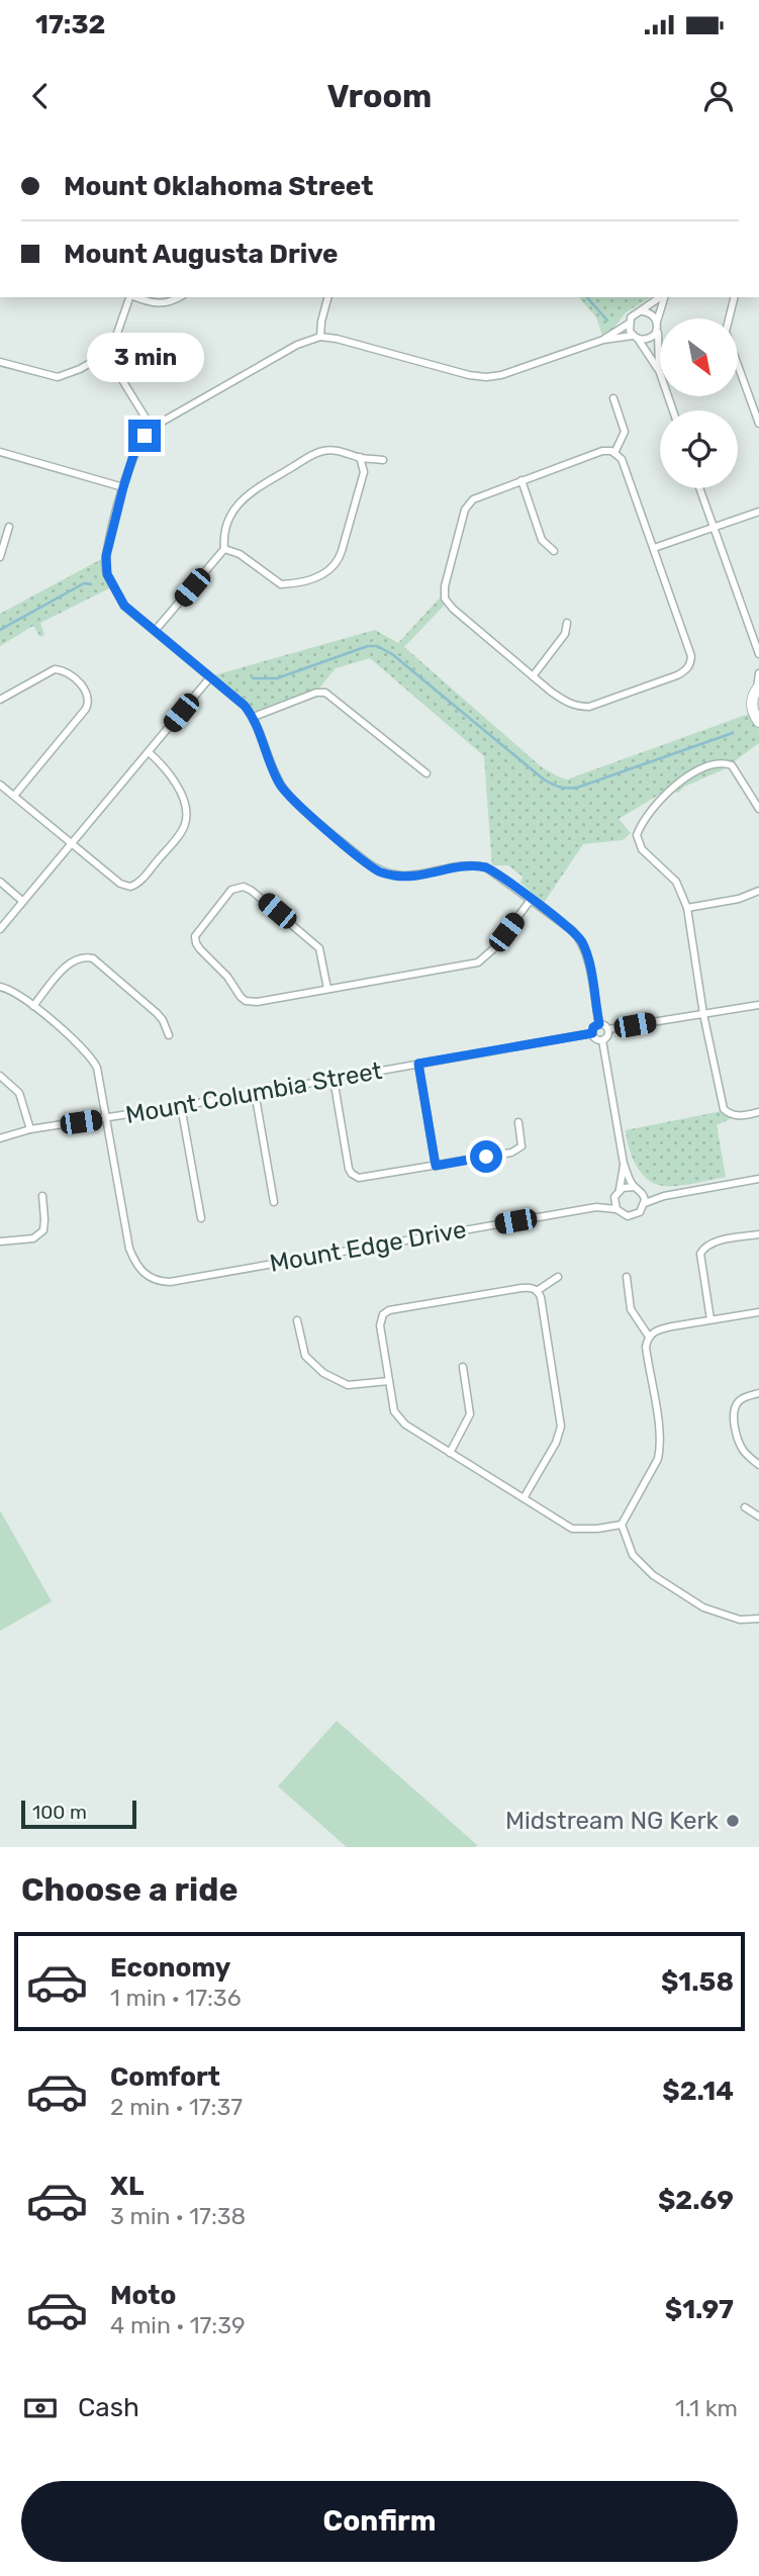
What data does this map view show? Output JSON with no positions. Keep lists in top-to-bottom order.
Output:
{
  "streets": {
    "street": ["Mount Columbia Street", "Mount Edge Drive"]
  },
  "crossings": [
    ["Mount Columbia Street", "Mount Edge Drive"]
  ],
  "places": ["Midstream NG Kerk"],
  "scale_bar": "100 m",
  "north": "bottom right",
  "page": {
    "status": "17:32",
    "header": "Vroom",
    "banner": ["Mount Oklahoma Street", "Mount Augusta Drive"],
    "bubble": "3 min",
    "scale": "100 m",
    "heading": "Choose a ride",
    "list": [
      {
        "name": "Economy",
        "note": "1 min · 17:36",
        "value": "$1.58"
      },
      {
        "name": "Comfort",
        "note": "2 min · 17:37",
        "value": "$2.14"
      },
      {
        "name": "XL",
        "note": "3 min · 17:38",
        "value": "$2.69"
      },
      {
        "name": "Moto",
        "note": "4 min · 17:39",
        "value": "$1.97"
      }
    ],
    "pay": ["Cash", "1.1 km"],
    "buttons": "Confirm"
  }
}
